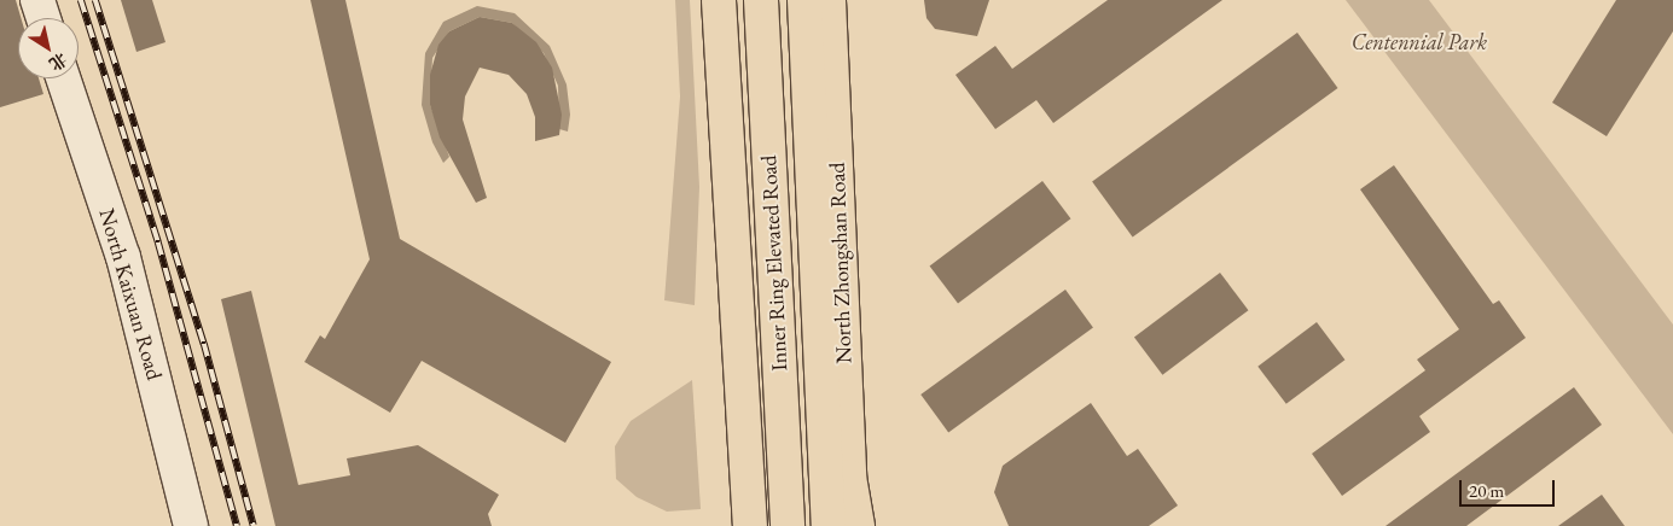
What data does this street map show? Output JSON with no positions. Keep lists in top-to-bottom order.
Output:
{
  "streets": {
    "main road": ["Inner Ring Elevated Road", "North Zhongshan Road"],
    "street": ["North Kaixuan Road"]
  },
  "parks": ["Centennial Park"],
  "scale_bar": "20 m",
  "north": "bottom right"
}
